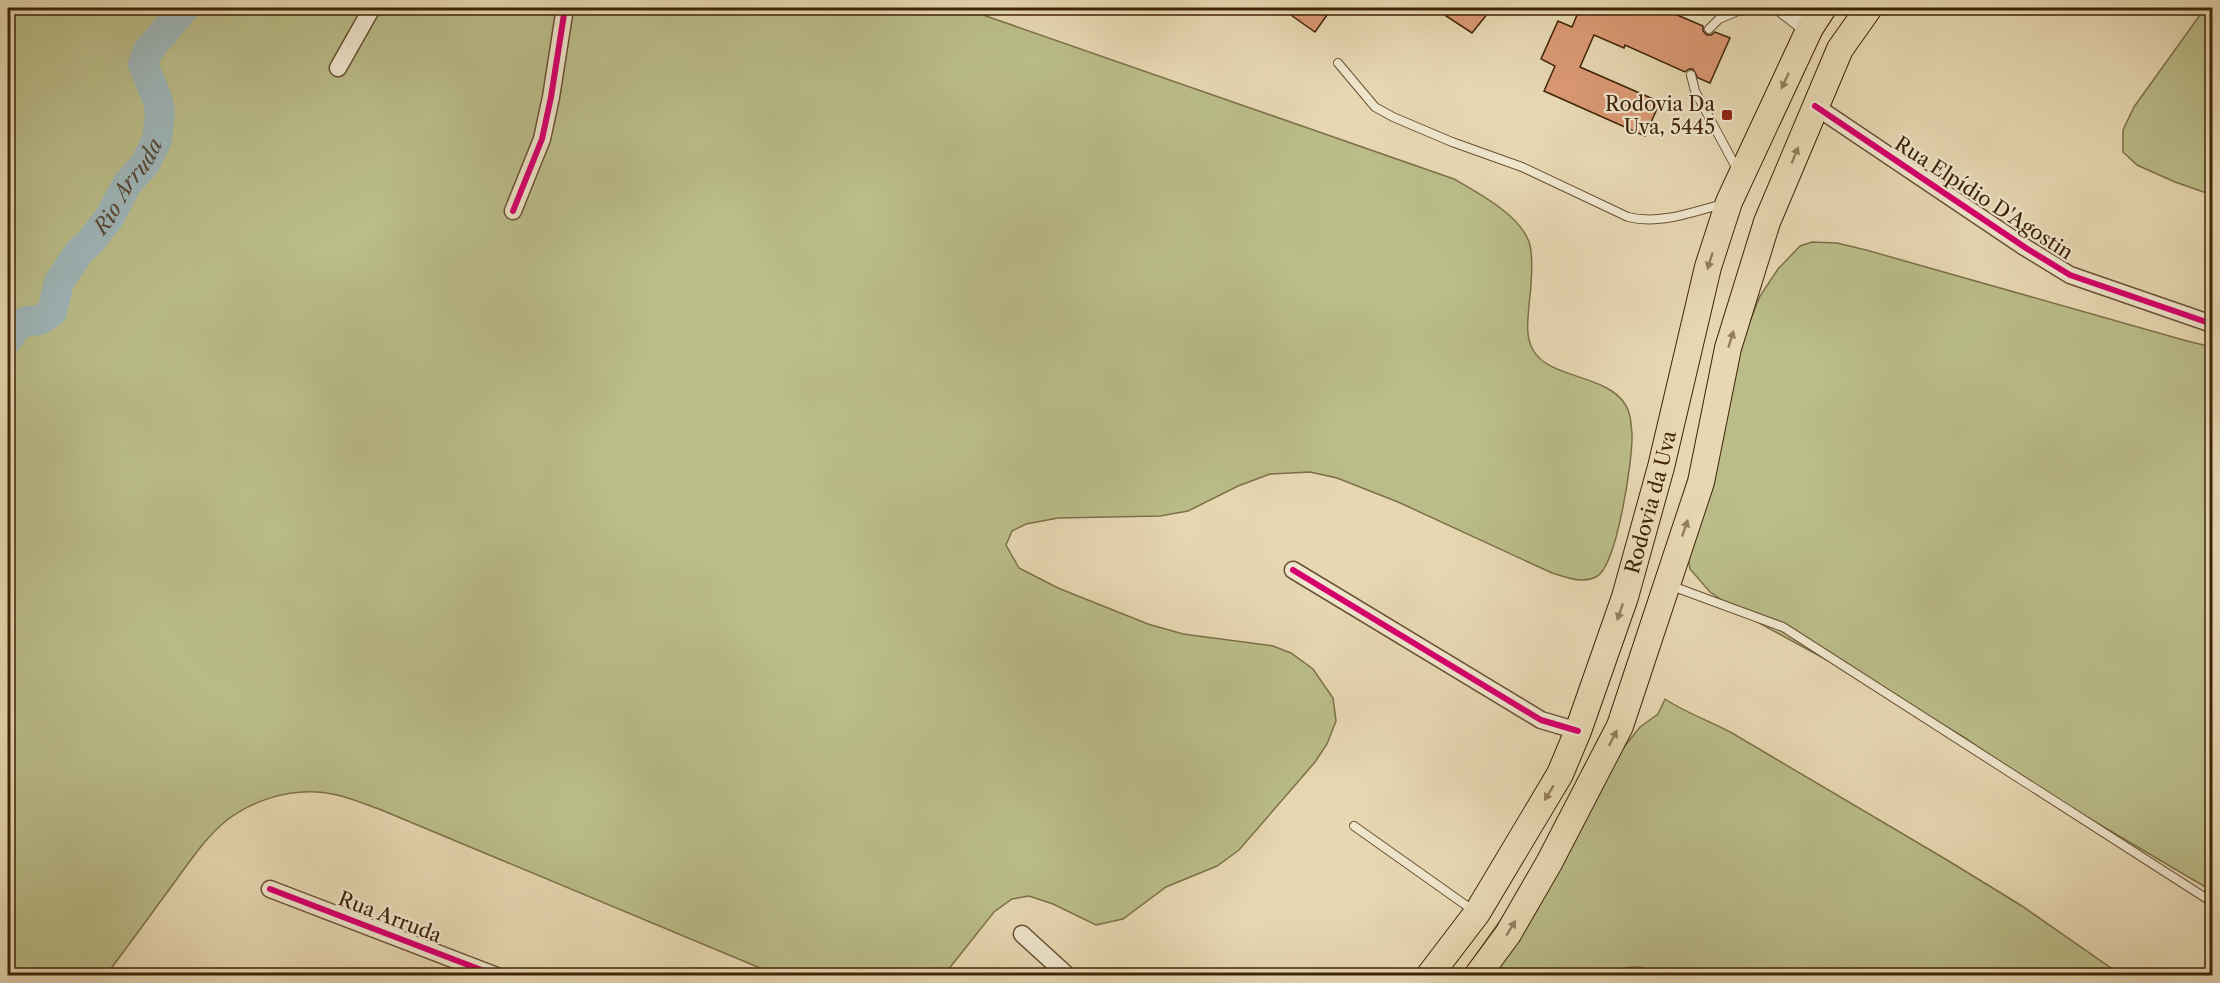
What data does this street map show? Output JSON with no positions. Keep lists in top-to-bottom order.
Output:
{
  "streets": {
    "main road": ["Rodovia da Uva"],
    "street": ["Rua Elpídio D'Agostin", "Rua Arruda"]
  },
  "crossings": [
    ["Rua Elpídio D'Agostin", "Rodovia da Uva"]
  ],
  "water": ["Rio Arruda"],
  "places": {
    "transit": ["Rodovia Da Uva, 5445"]
  }
}
